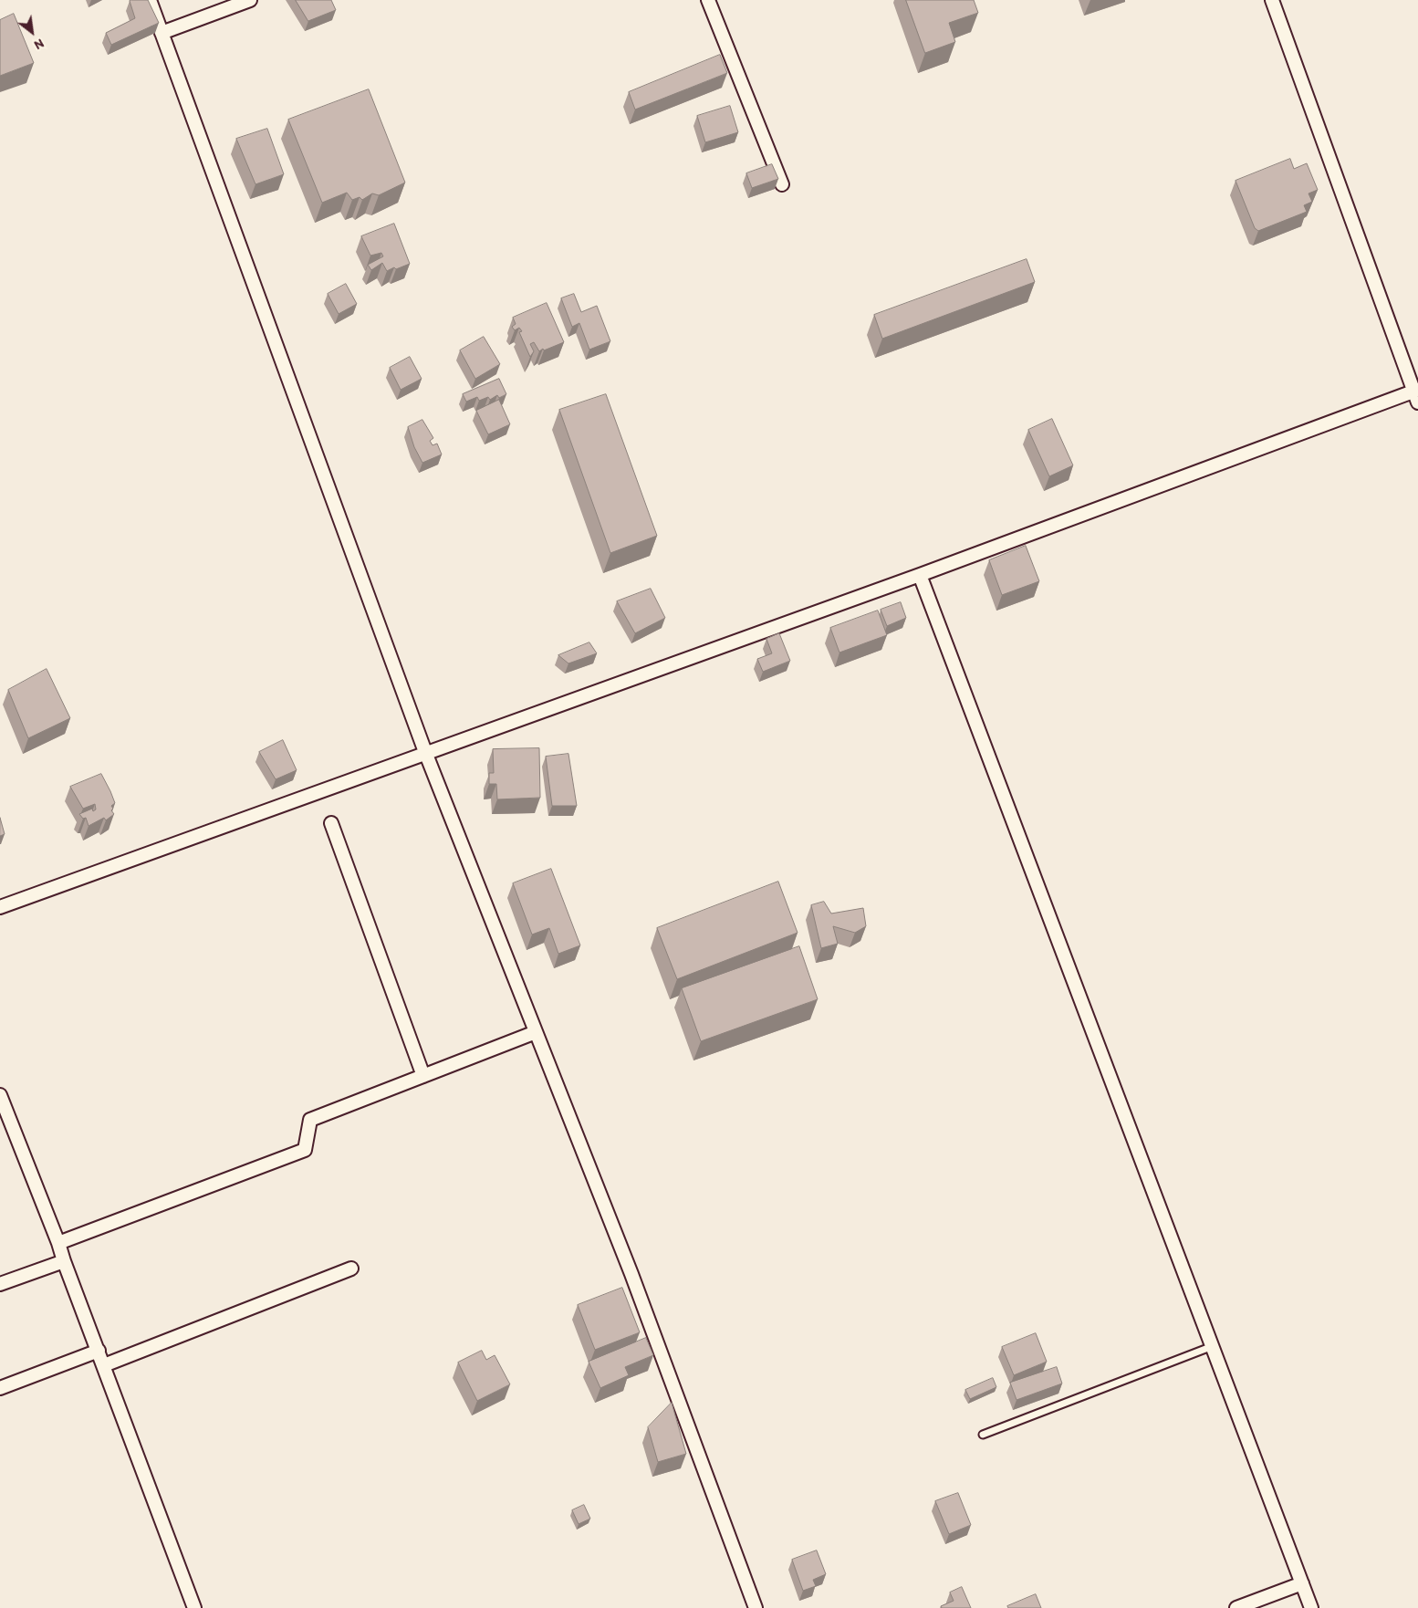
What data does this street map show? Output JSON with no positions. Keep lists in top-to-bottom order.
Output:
{
  "north": "bottom right"
}
